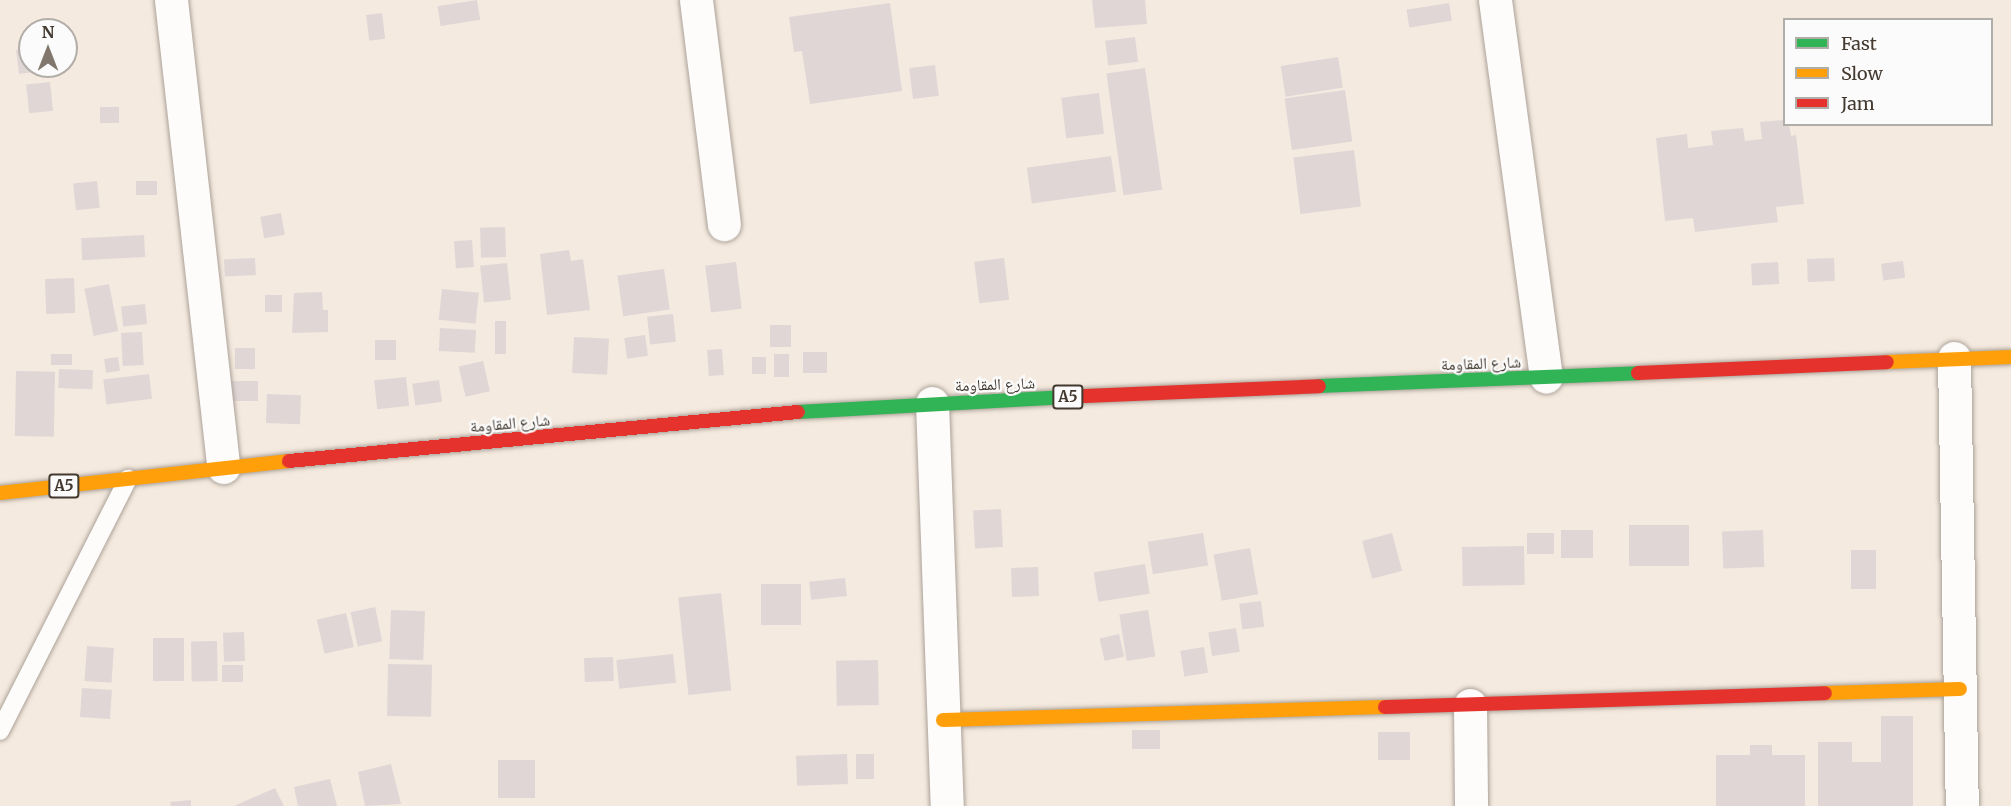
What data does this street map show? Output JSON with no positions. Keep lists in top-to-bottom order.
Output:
{
  "streets": {
    "main road": ["شارع المقاومة", "A5"]
  },
  "crossings": [
    ["شارع المقاومة", "A5"]
  ],
  "legend": ["Fast", "Slow", "Jam"],
  "north": "top"
}
